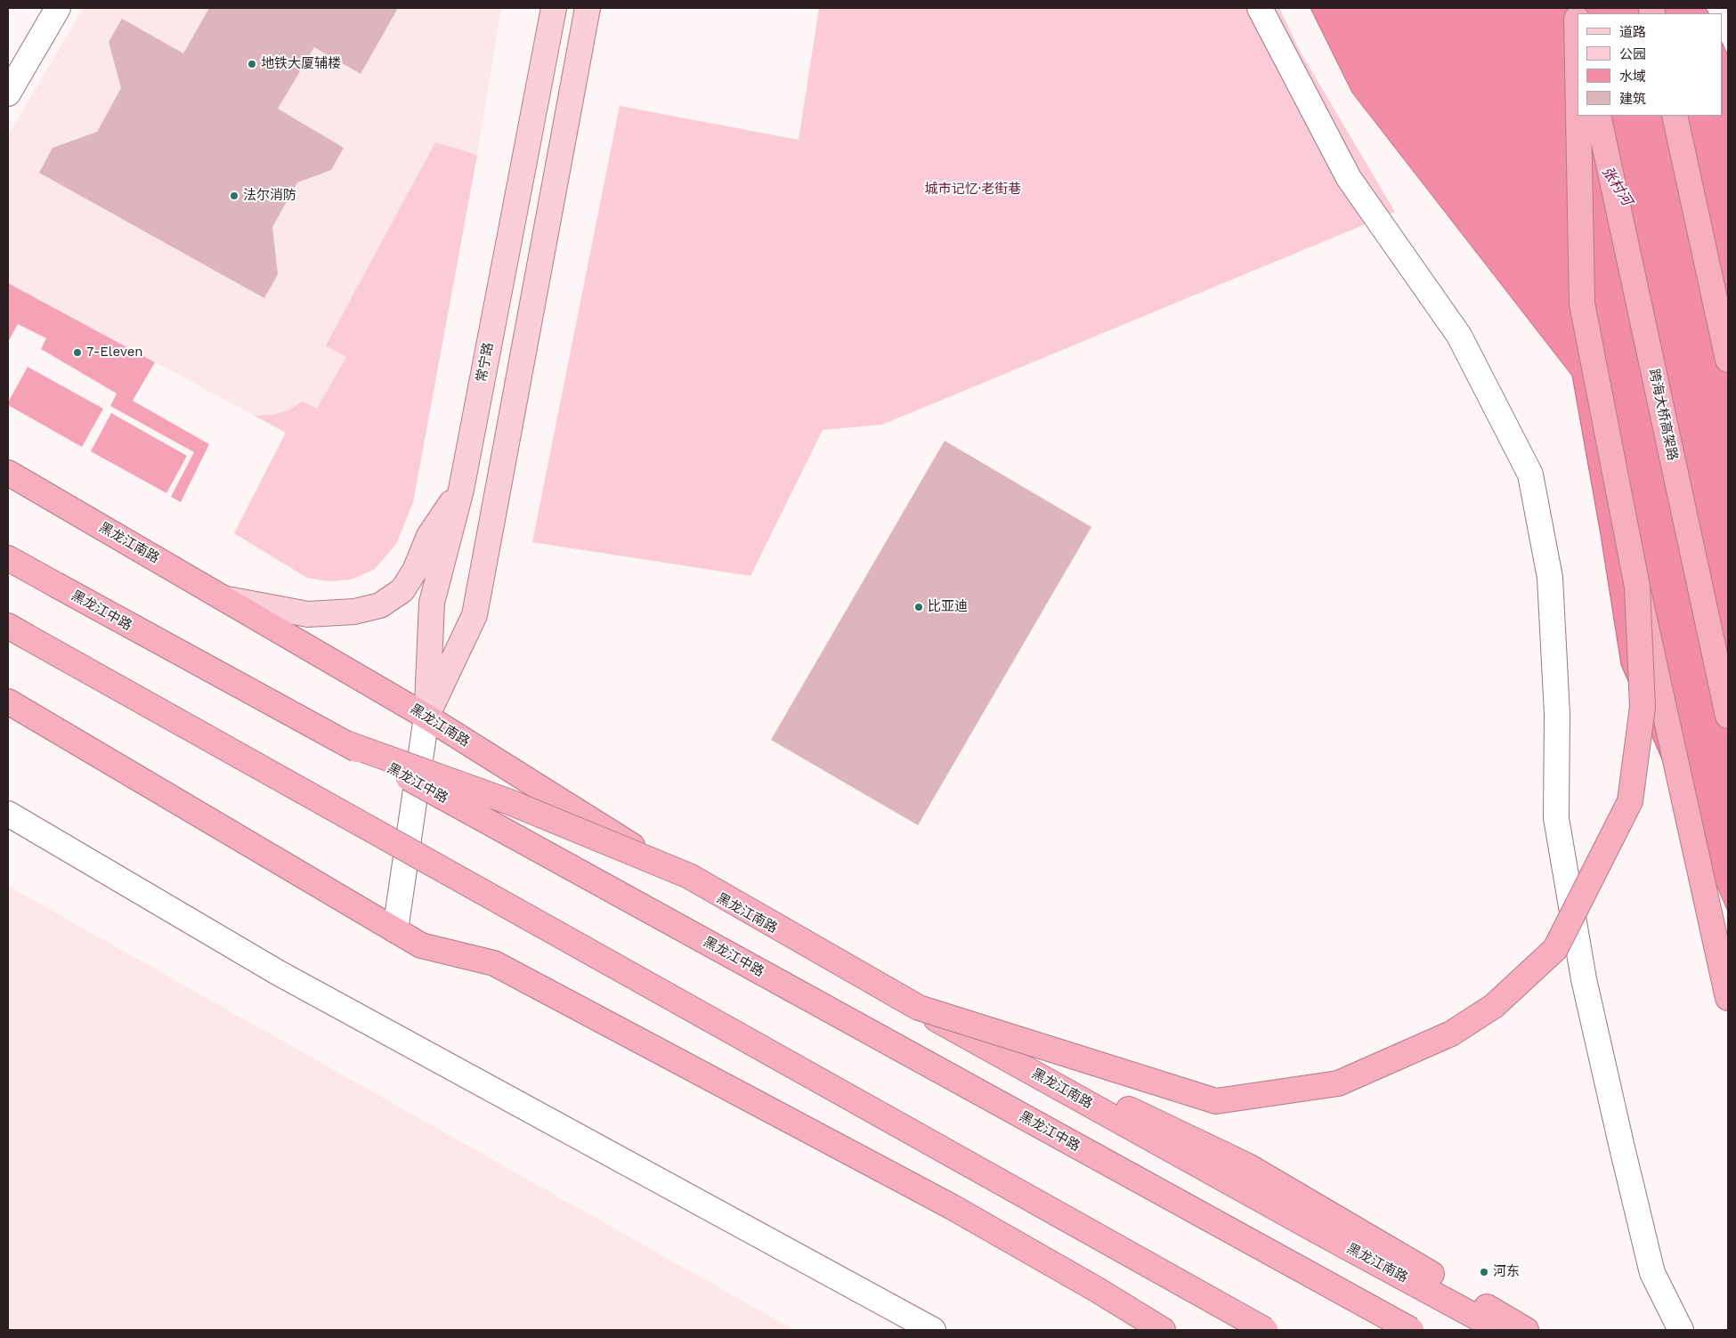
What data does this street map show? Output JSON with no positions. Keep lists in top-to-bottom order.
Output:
{
  "streets": {
    "highway": ["跨海大桥高架路", "黑龙江南路", "黑龙江中路"],
    "main road": ["常宁路"]
  },
  "crossings": [
    ["常宁路", "黑龙江南路"]
  ],
  "water": ["张村河"],
  "parks": ["城市记忆·老街巷"],
  "places": [
    "地铁大厦辅楼",
    "法尔消防",
    "7-Eleven",
    "比亚迪",
    "河东"
  ],
  "legend": [
    "道路",
    "公园",
    "水域",
    "建筑"
  ]
}
